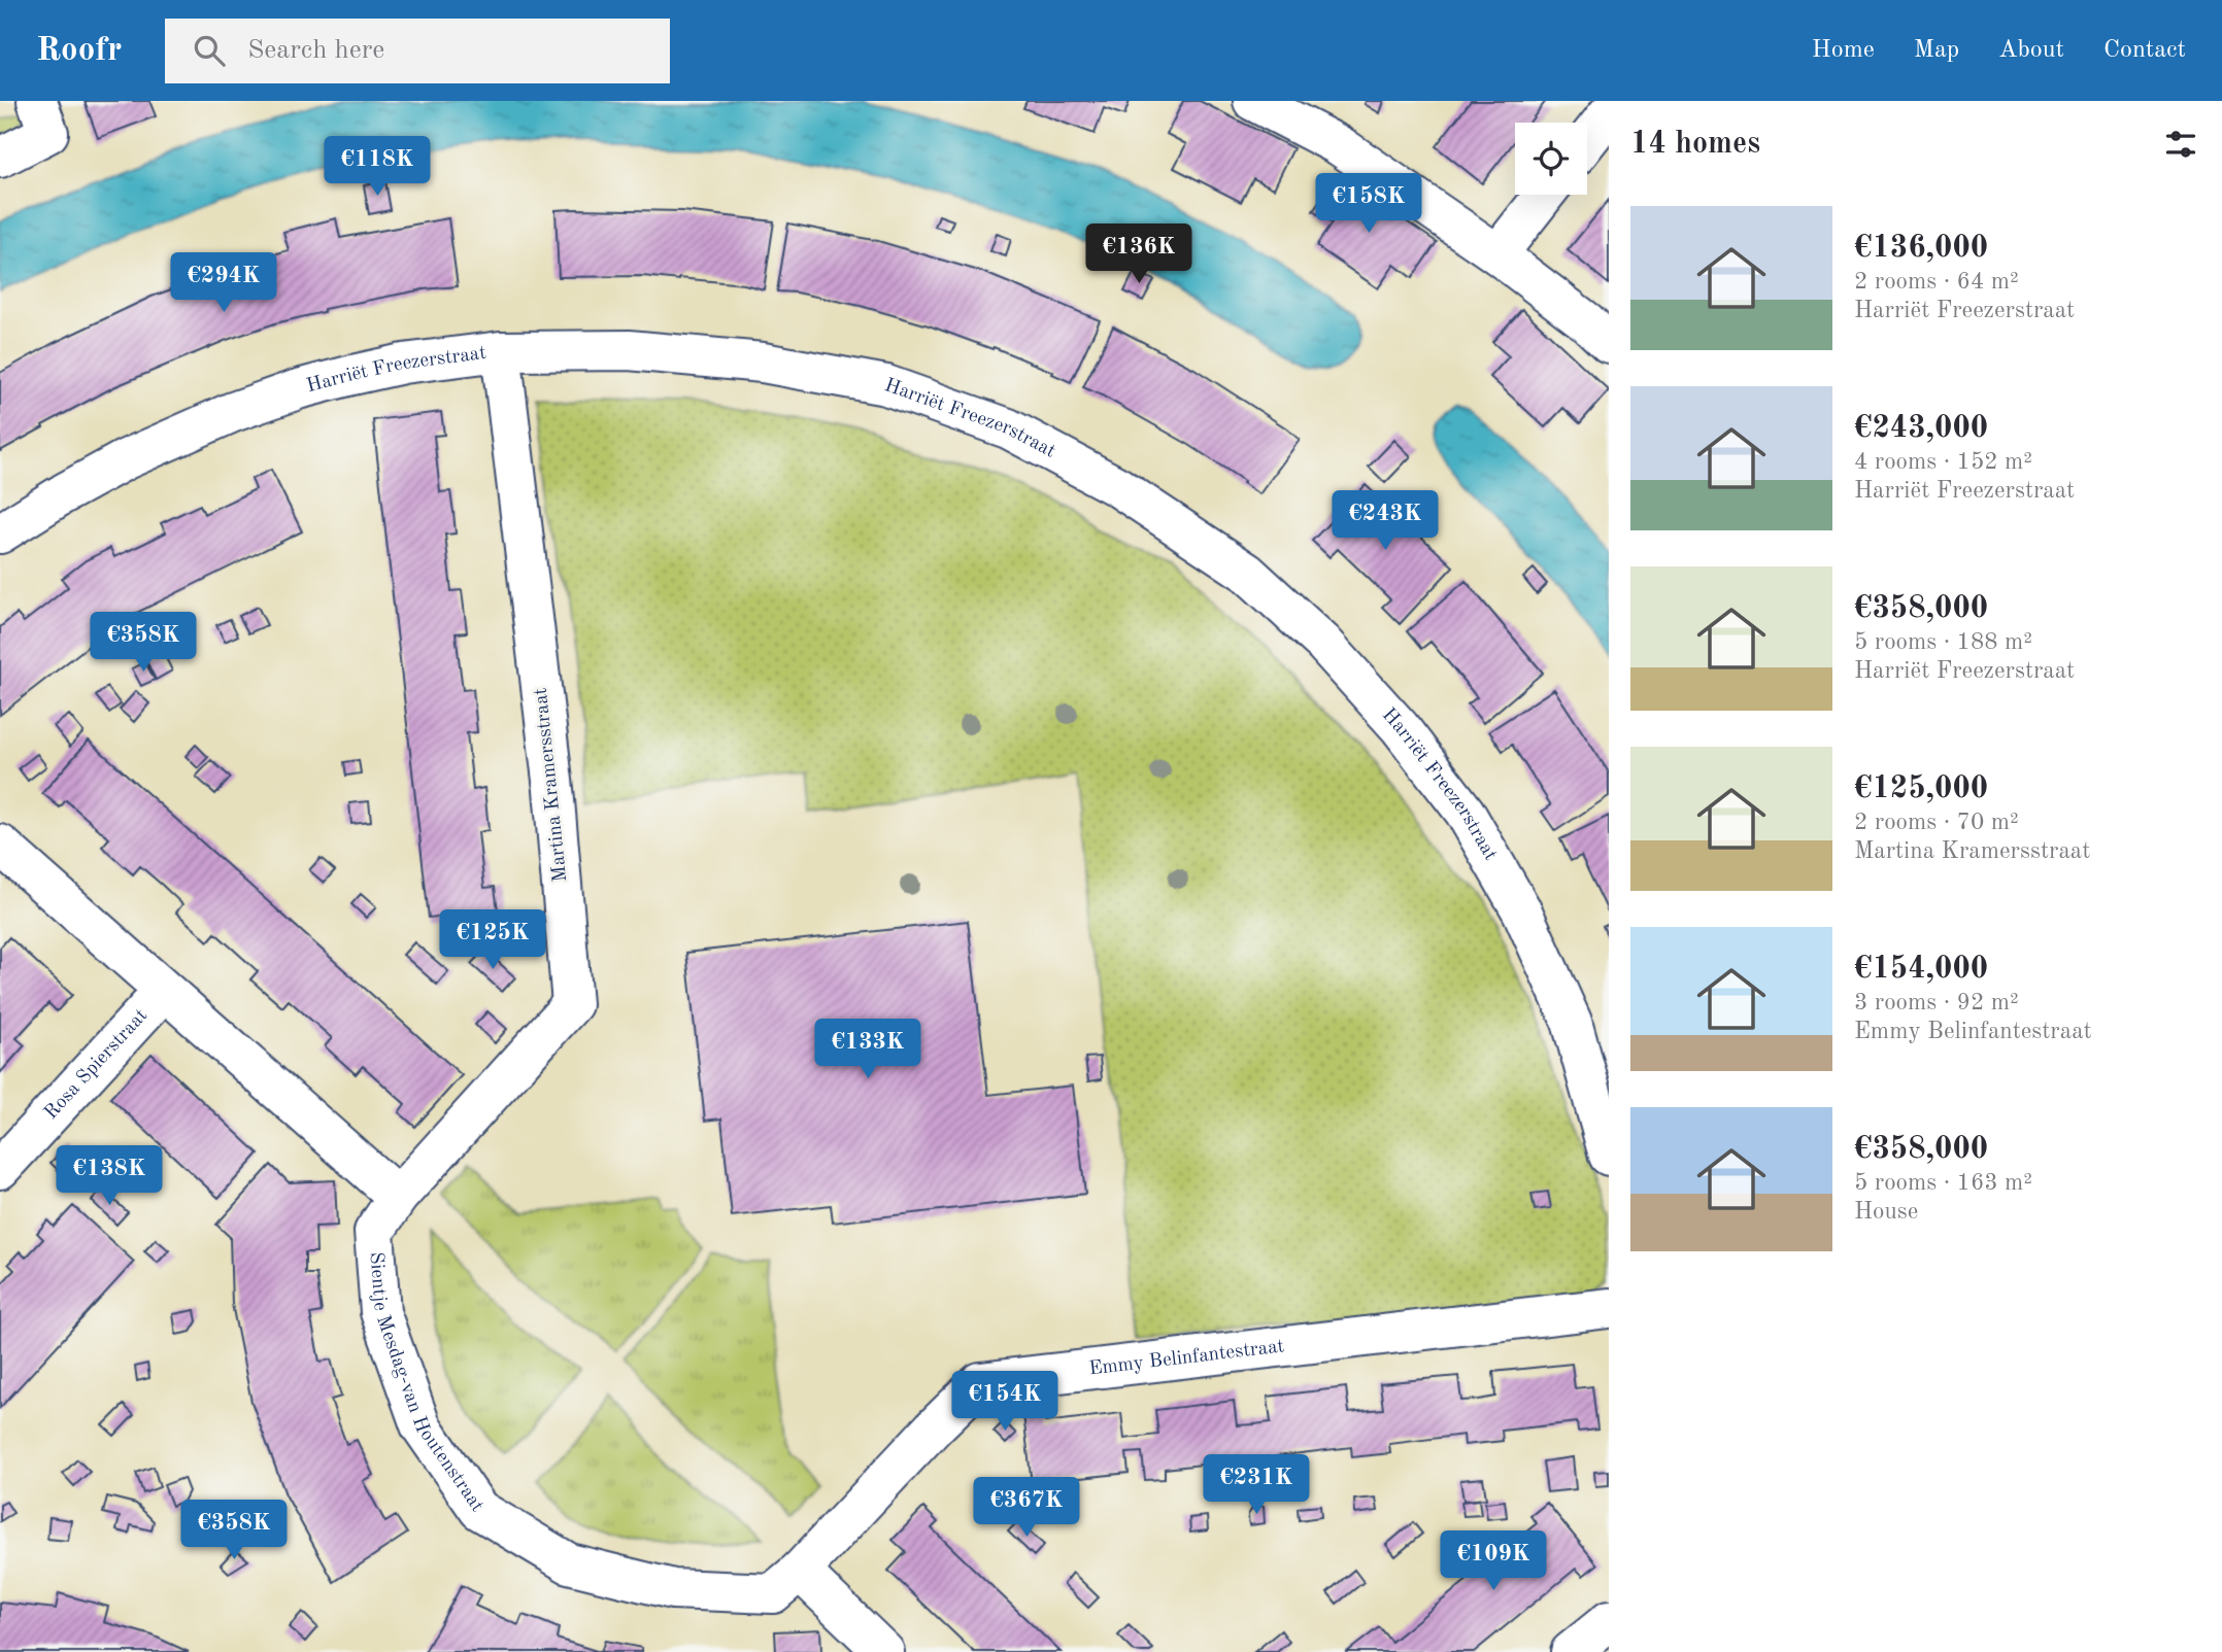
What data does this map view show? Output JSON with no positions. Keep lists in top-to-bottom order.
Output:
{
  "streets": {
    "street": [
      "Harriët Freezerstraat",
      "Martina Kramersstraat",
      "Rosa Spierstraat",
      "Emmy Belinfantestraat",
      "Sientje Mesdag-van Houtenstraat"
    ]
  },
  "crossings": [
    ["Harriët Freezerstraat", "Martina Kramersstraat"],
    ["Martina Kramersstraat", "Sientje Mesdag-van Houtenstraat"],
    ["Emmy Belinfantestraat", "Sientje Mesdag-van Houtenstraat"]
  ],
  "page": {
    "header": "Roofr",
    "search": "Search here",
    "nav": [
      "Home",
      "Map",
      "About",
      "Contact"
    ],
    "heading": "14 homes",
    "price": [
      "€118K",
      "€158K",
      "€136K",
      "€294K",
      "€243K",
      "€358K",
      "€125K",
      "€133K",
      "€138K",
      "€154K",
      "€231K",
      "€367K",
      "€358K",
      "€109K"
    ],
    "list": [
      {
        "name": "€136,000",
        "note": "2 rooms · 64 m² · Harriët Freezerstraat"
      },
      {
        "name": "€243,000",
        "note": "4 rooms · 152 m² · Harriët Freezerstraat"
      },
      {
        "name": "€358,000",
        "note": "5 rooms · 188 m² · Harriët Freezerstraat"
      },
      {
        "name": "€125,000",
        "note": "2 rooms · 70 m² · Martina Kramersstraat"
      },
      {
        "name": "€154,000",
        "note": "3 rooms · 92 m² · Emmy Belinfantestraat"
      },
      {
        "name": "€358,000",
        "note": "5 rooms · 163 m² · House"
      }
    ]
  }
}
